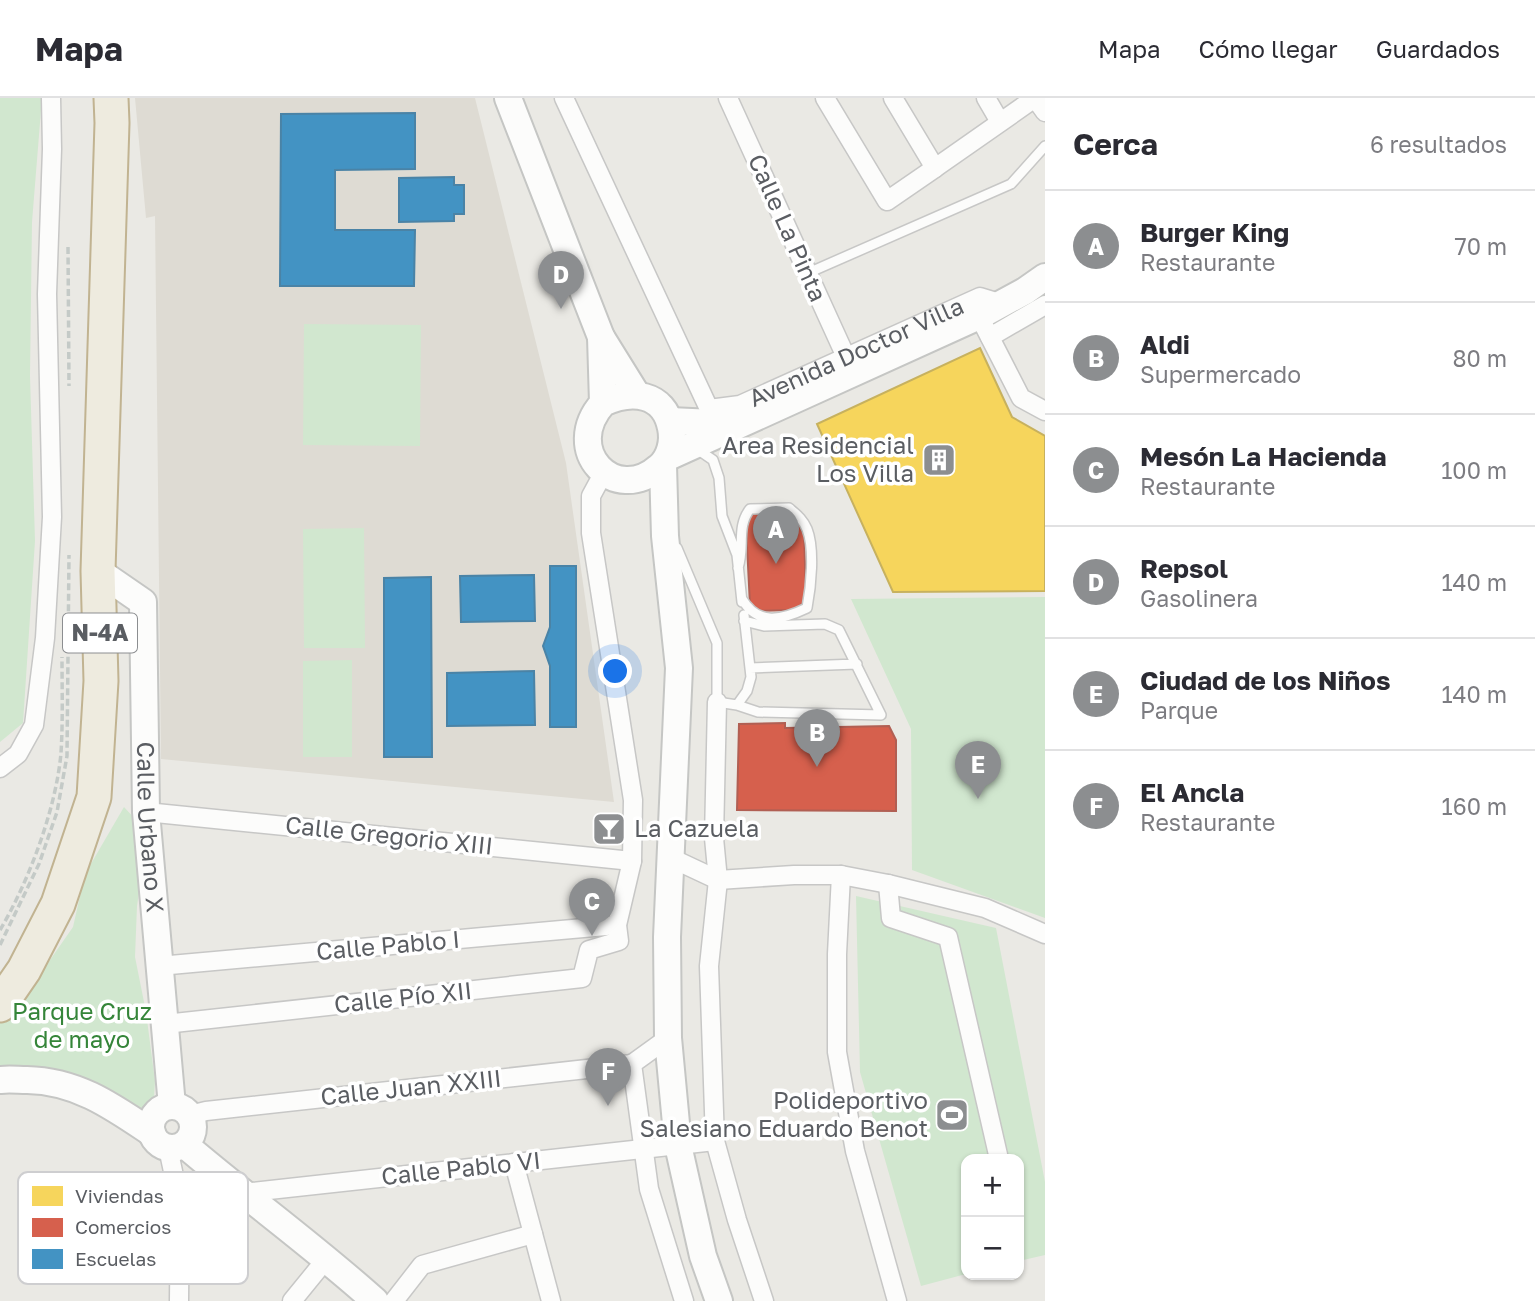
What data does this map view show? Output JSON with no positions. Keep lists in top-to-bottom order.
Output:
{
  "streets": {
    "highway": ["N-4A"],
    "main road": ["Avenida Doctor Villa", "Calle Urbano X"],
    "street": [
      "Calle La Pinta",
      "Calle Gregorio XIII",
      "Calle Pablo I",
      "Calle Pío XII",
      "Calle Juan XXIII",
      "Calle Pablo VI"
    ]
  },
  "crossings": [
    ["Calle La Pinta", "Avenida Doctor Villa"],
    ["N-4A", "Calle Urbano X"],
    ["Calle Urbano X", "Calle Gregorio XIII"],
    ["Calle Urbano X", "Calle Pablo I"],
    ["Calle Urbano X", "Calle Pío XII"],
    ["Calle Urbano X", "Calle Juan XXIII"],
    ["Calle Pablo I", "Calle Pío XII"]
  ],
  "parks": ["Parque Cruz de mayo"],
  "places": {
    "building": ["Area Residencial Los Villa"],
    "bar": ["La Cazuela"],
    "sports": ["Polideportivo Salesiano Eduardo Benot"]
  },
  "legend": ["Viviendas", "Comercios", "Escuelas"],
  "page": {
    "header": "Mapa",
    "nav": ["Mapa", "Cómo llegar", "Guardados"],
    "heading": ["Cerca", "6 resultados"],
    "list": [
      {
        "mark": "A",
        "name": "Burger King",
        "note": "Restaurante",
        "value": "70 m"
      },
      {
        "mark": "B",
        "name": "Aldi",
        "note": "Supermercado",
        "value": "80 m"
      },
      {
        "mark": "C",
        "name": "Mesón La Hacienda",
        "note": "Restaurante",
        "value": "100 m"
      },
      {
        "mark": "D",
        "name": "Repsol",
        "note": "Gasolinera",
        "value": "140 m"
      },
      {
        "mark": "E",
        "name": "Ciudad de los Niños",
        "note": "Parque",
        "value": "140 m"
      },
      {
        "mark": "F",
        "name": "El Ancla",
        "note": "Restaurante",
        "value": "160 m"
      }
    ],
    "pins": [
      "D",
      "A",
      "B",
      "E",
      "C",
      "F"
    ],
    "map_buttons": ["+", "−"]
  }
}
